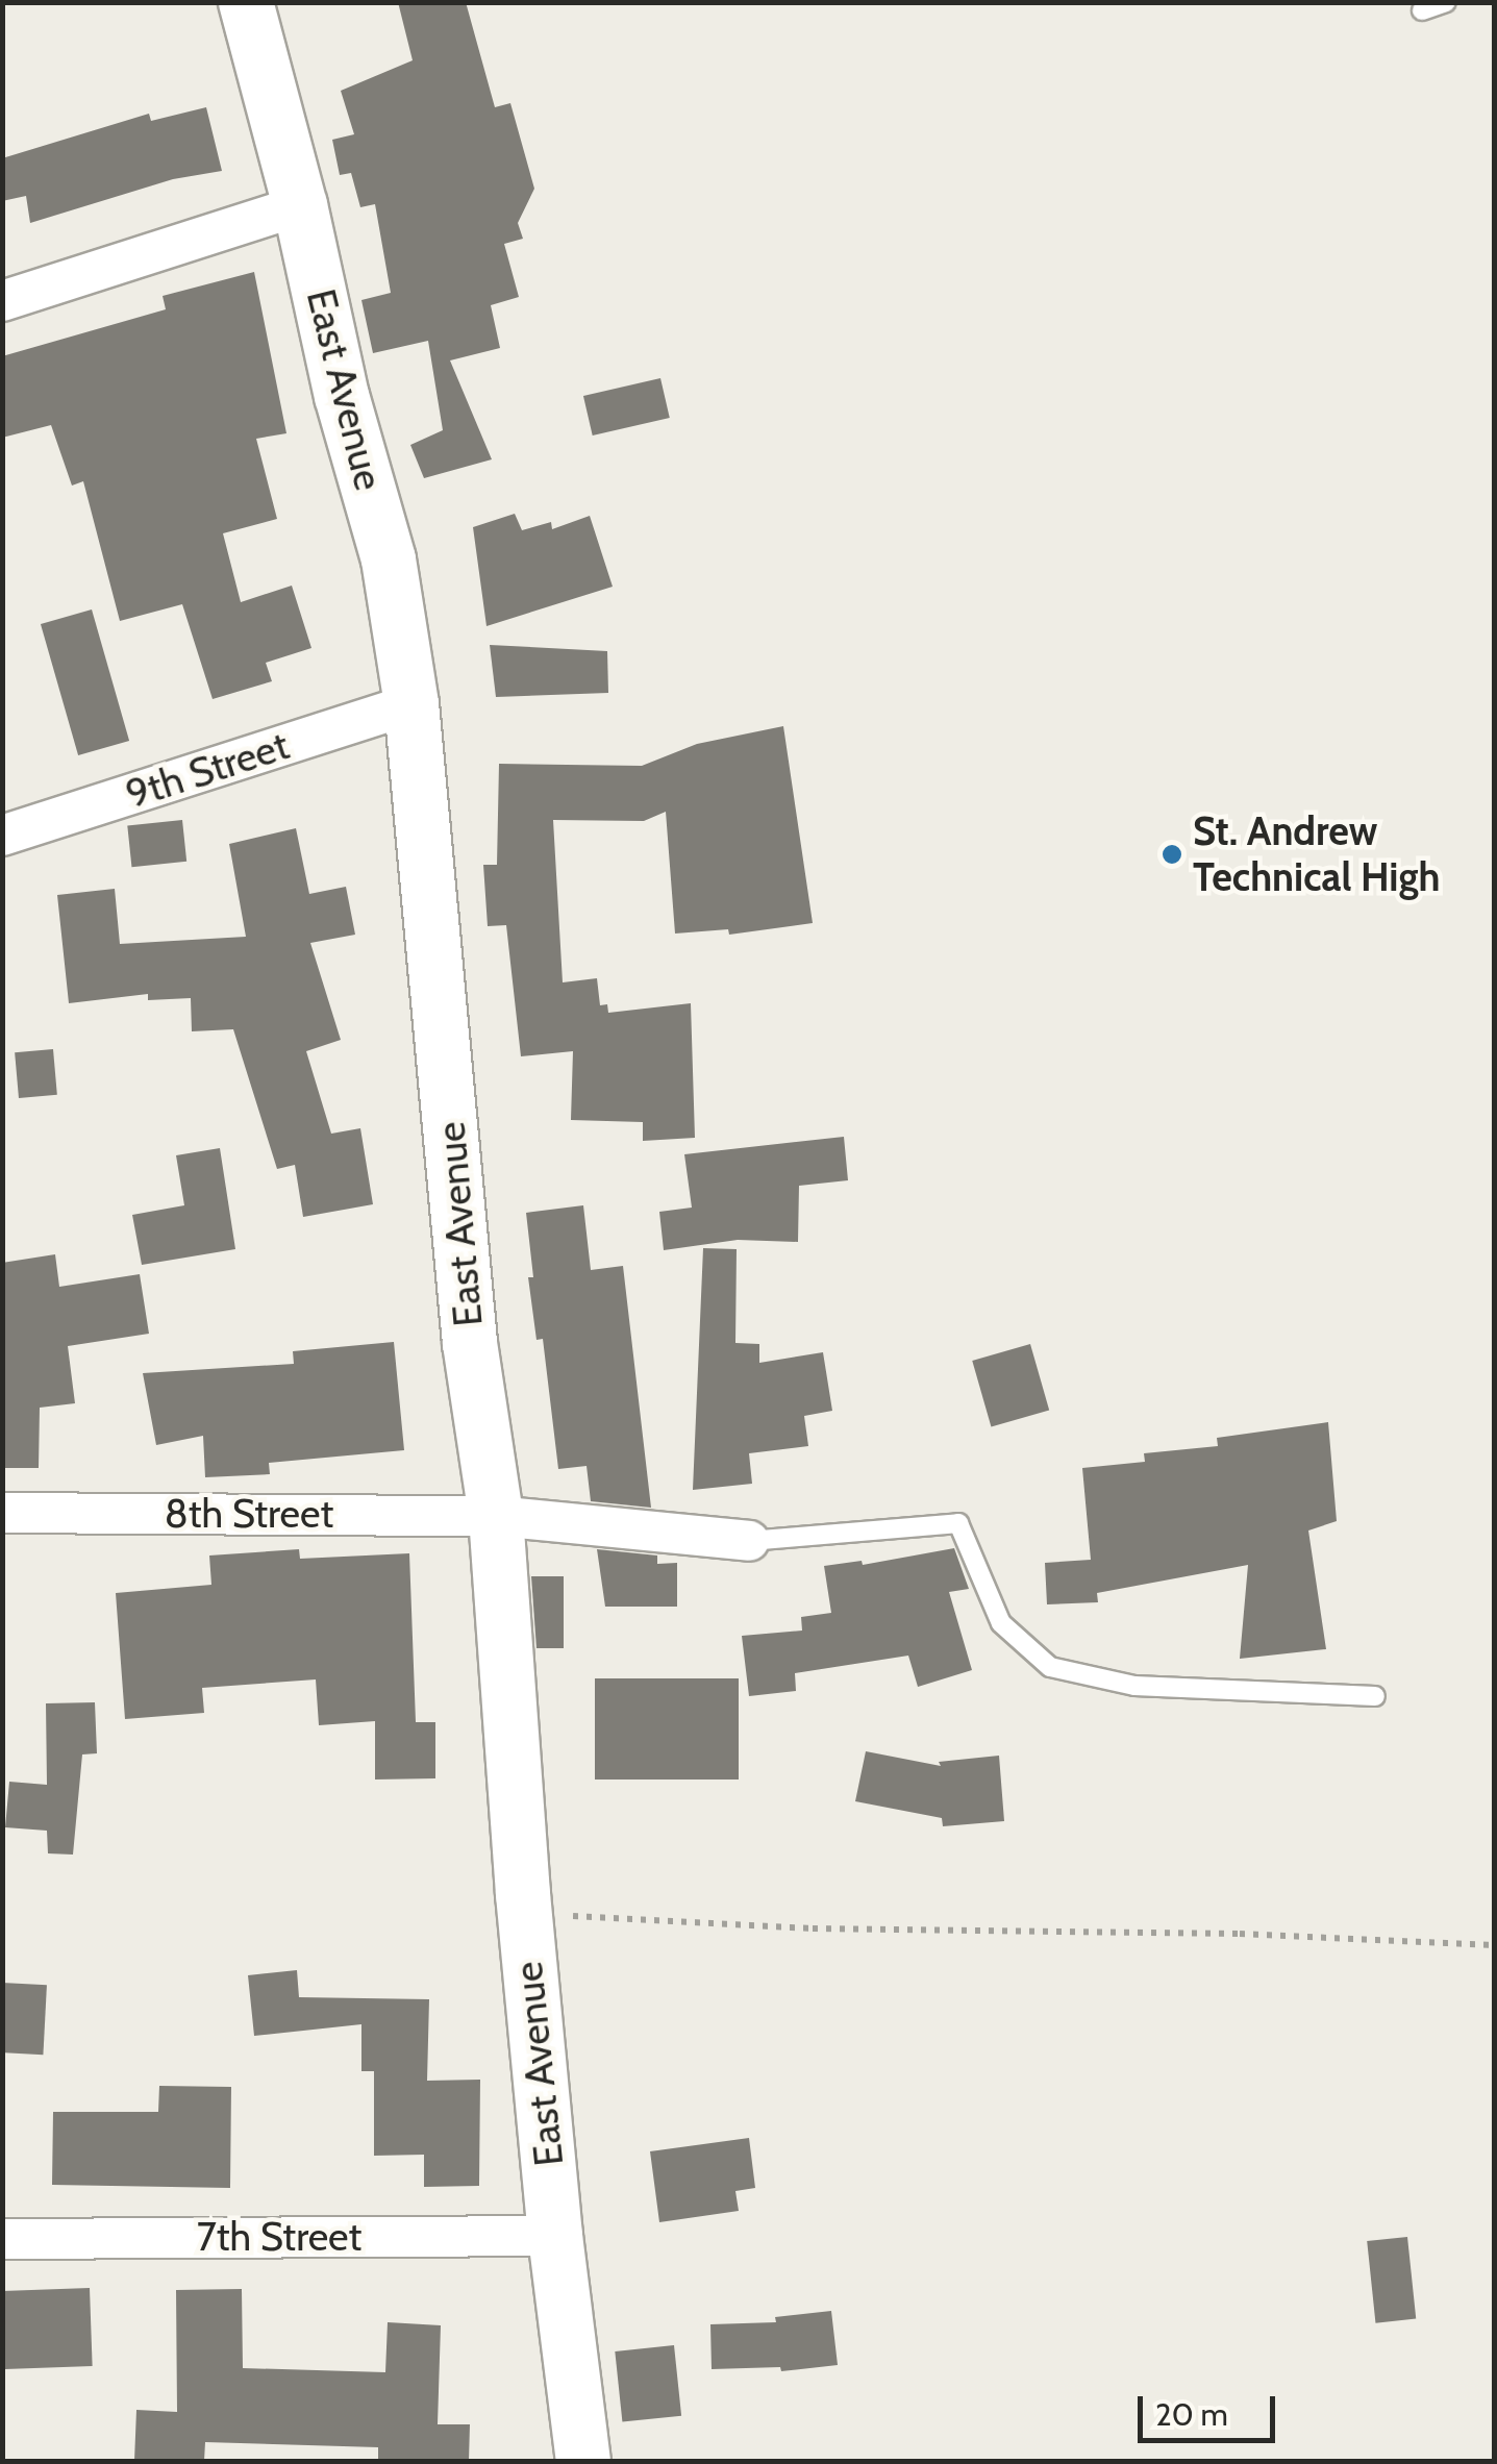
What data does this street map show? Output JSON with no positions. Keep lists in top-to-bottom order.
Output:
{
  "streets": {
    "main road": ["East Avenue"],
    "street": ["9th Street", "8th Street", "7th Street"]
  },
  "crossings": [
    ["East Avenue", "9th Street"],
    ["East Avenue", "8th Street"],
    ["East Avenue", "7th Street"]
  ],
  "places": ["St. Andrew Technical High"],
  "scale_bar": "20 m"
}
